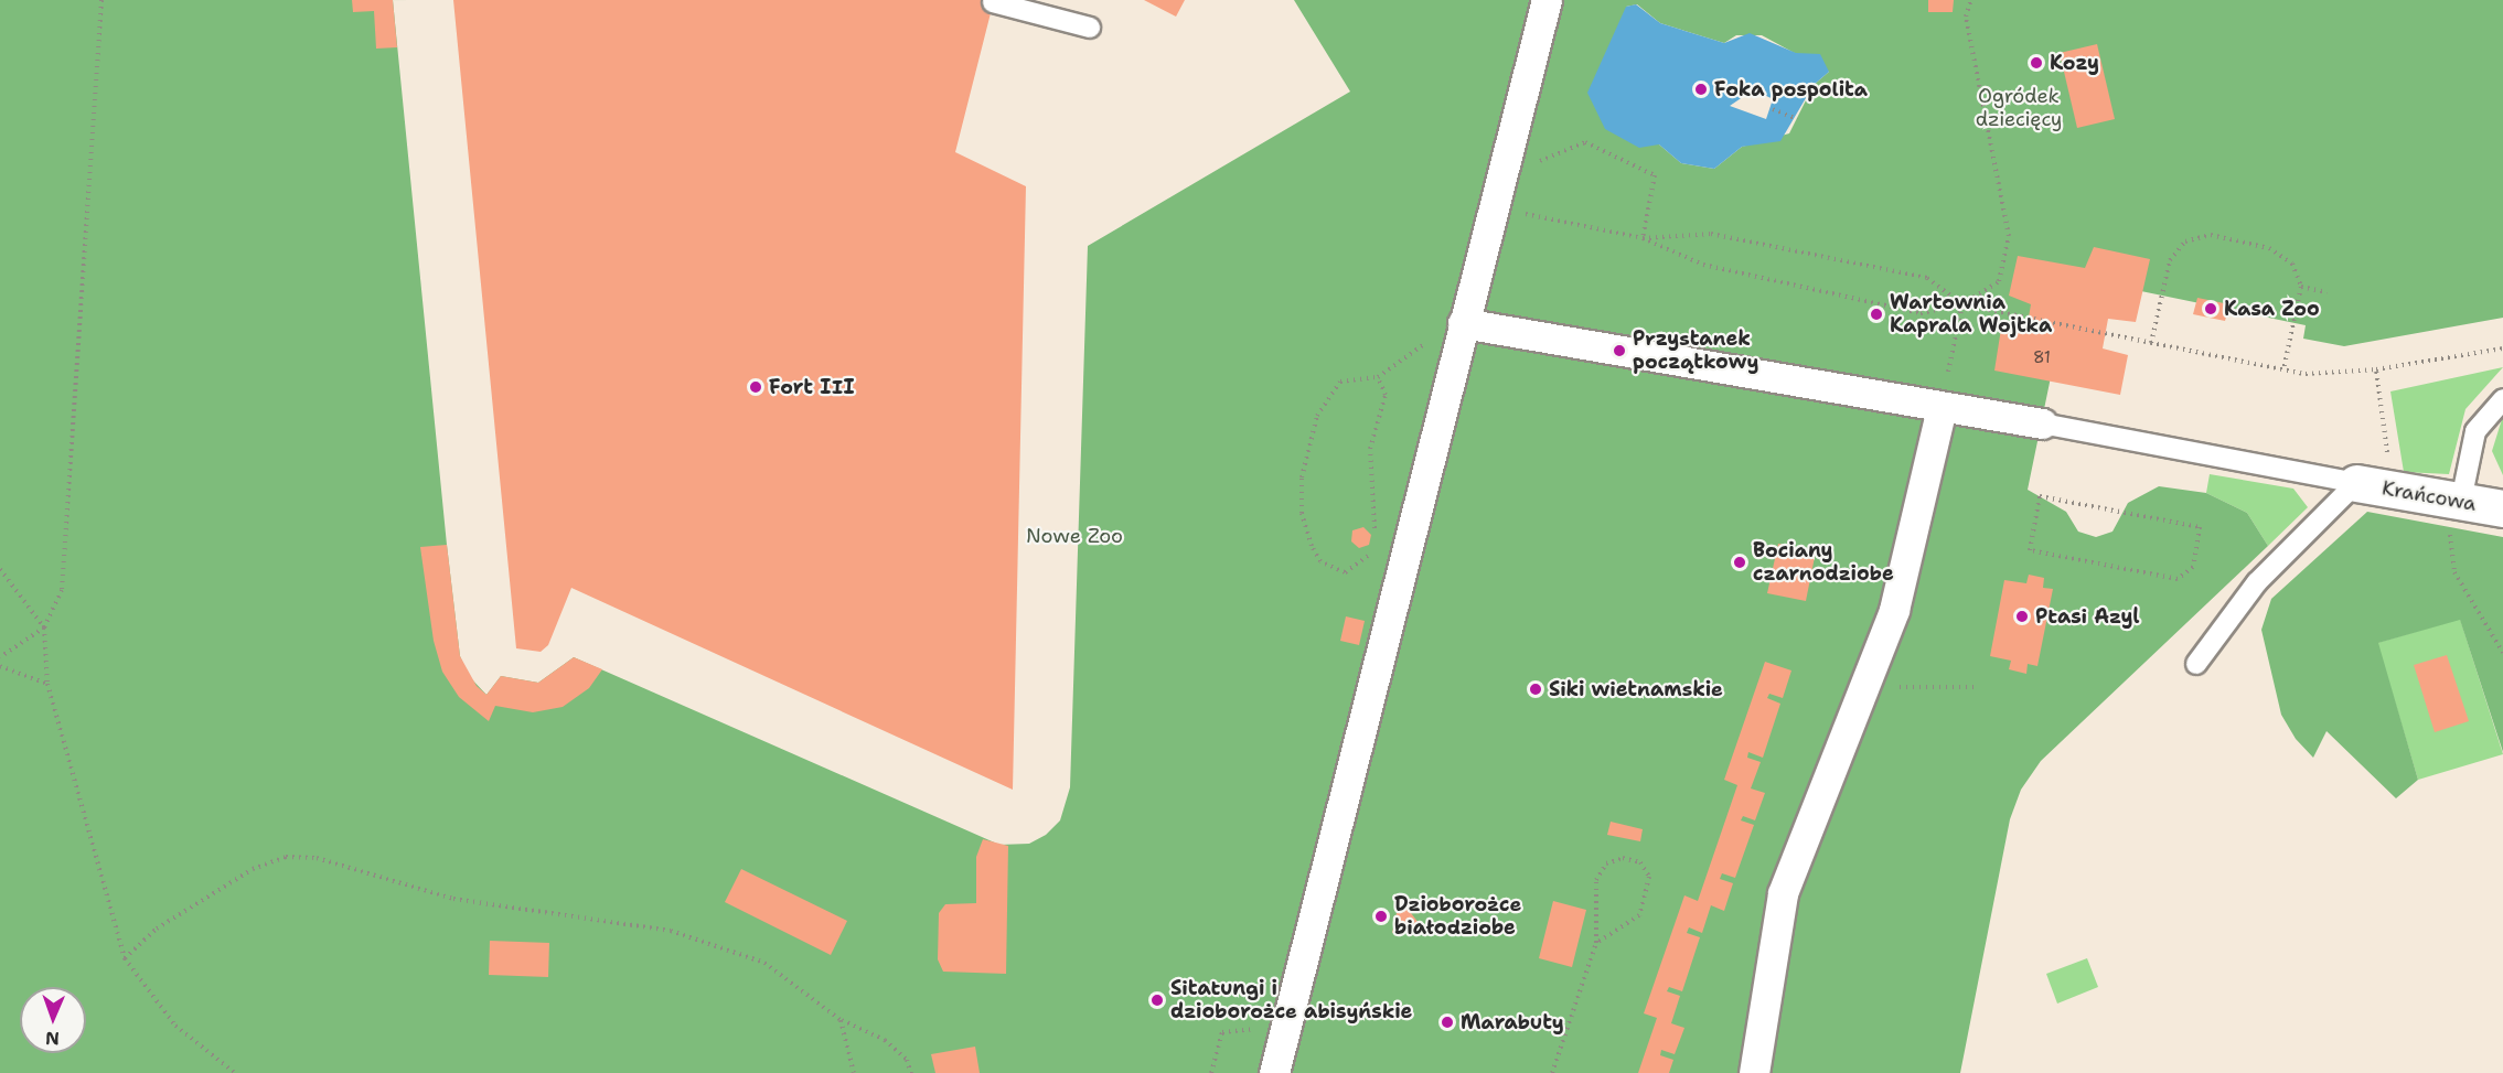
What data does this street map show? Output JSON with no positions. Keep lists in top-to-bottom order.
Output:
{
  "streets": {
    "street": ["Krańcowa"]
  },
  "parks": ["Ogródek dziecięcy", "Nowe Zoo"],
  "places": [
    "Kozy",
    "Foka pospolita",
    "Kasa Zoo",
    "Wartownia Kaprala Wojtka",
    "Przystanek początkowy",
    "Fort III",
    "Bociany czarnodziobe",
    "Ptasi Azyl",
    "Siki wietnamskie",
    "Dzioborożce białodziobe",
    "Sitatungi i dzioborożce abisyńskie",
    "Marabuty"
  ],
  "house_numbers": ["81"],
  "north": "bottom"
}
